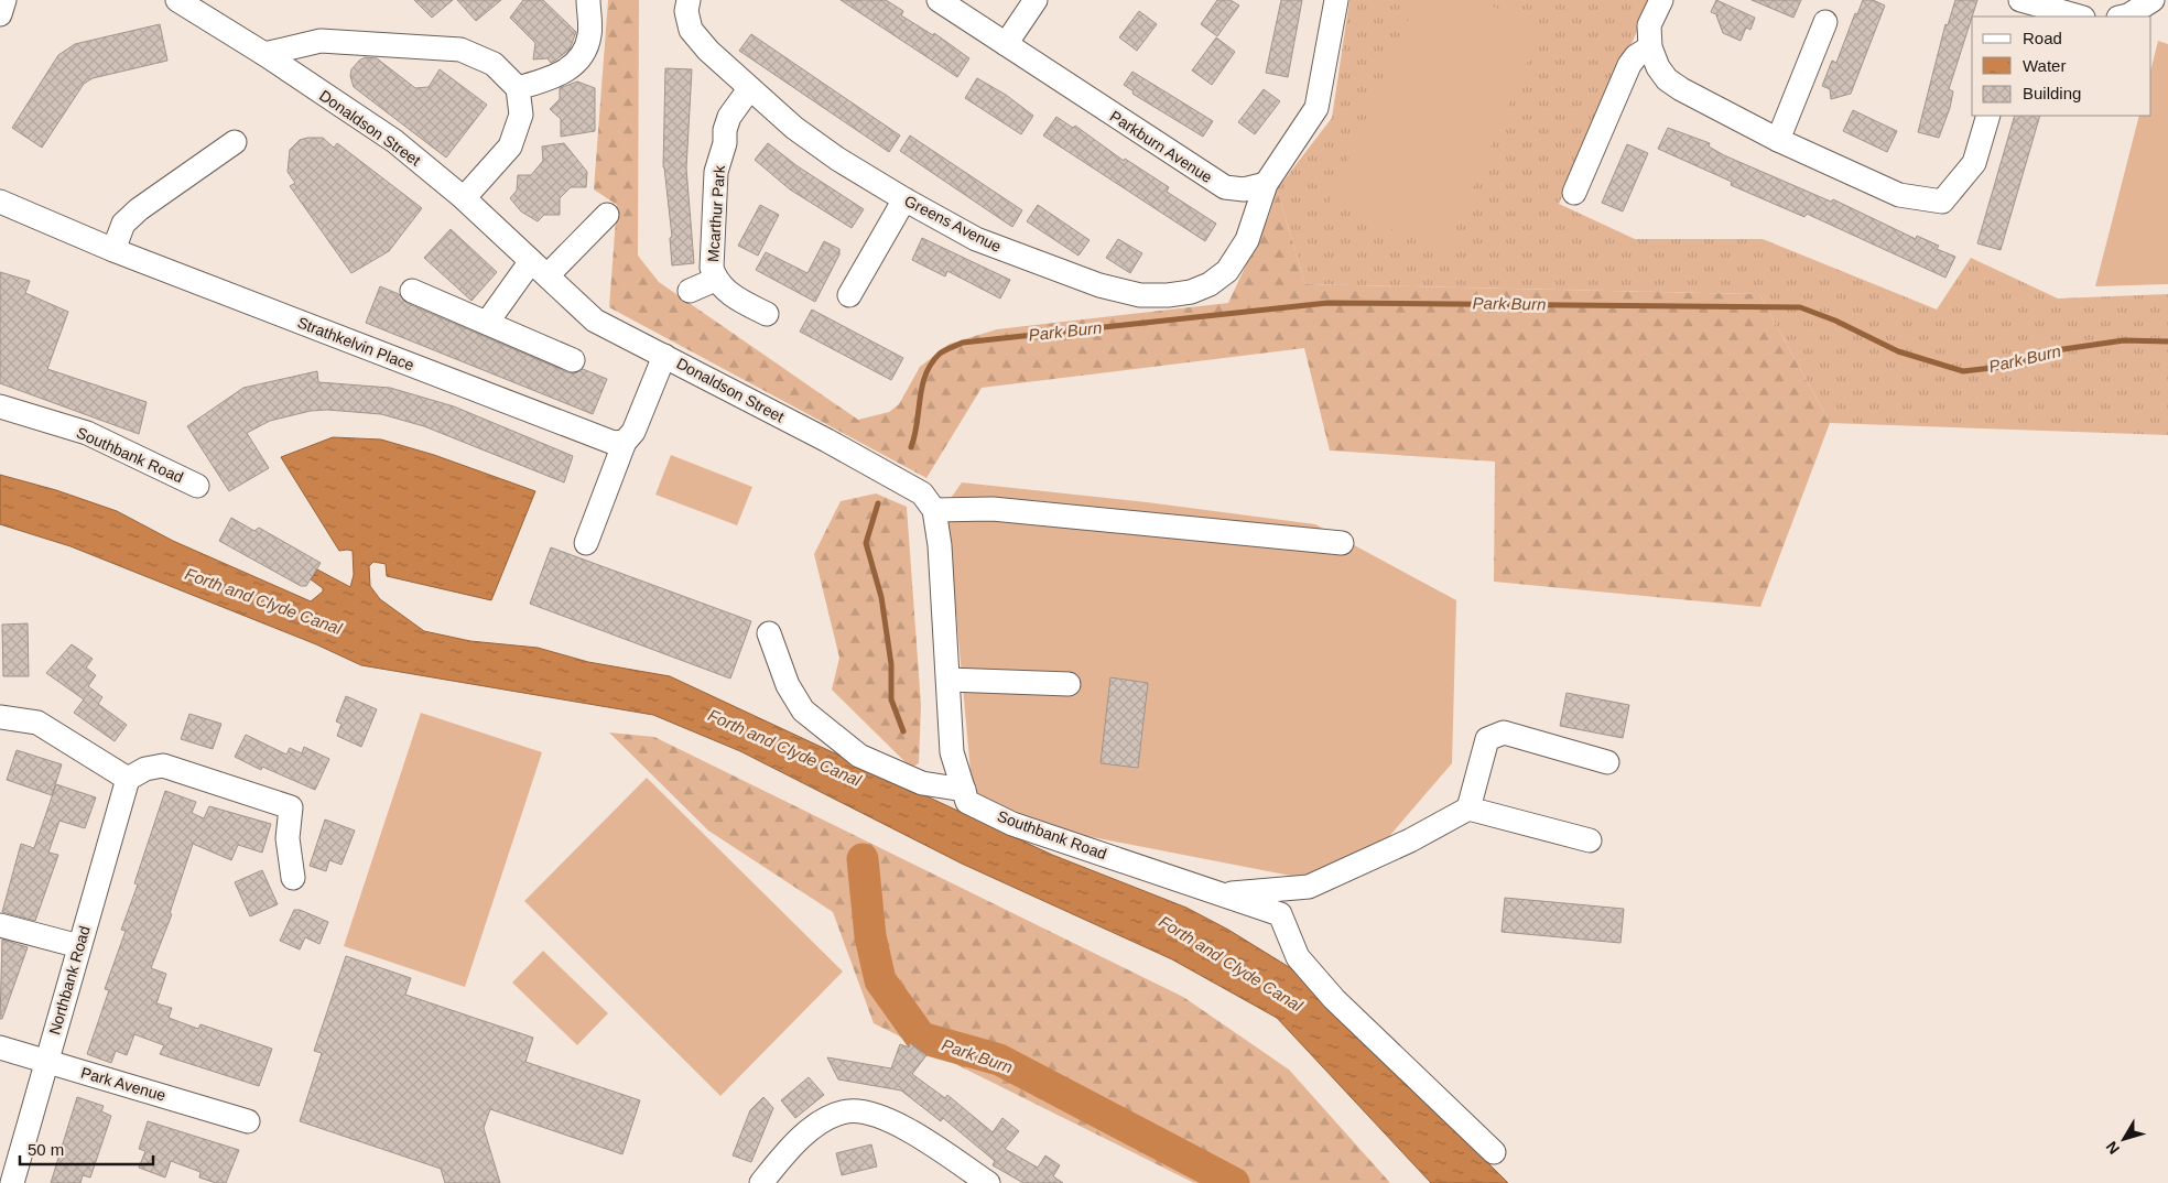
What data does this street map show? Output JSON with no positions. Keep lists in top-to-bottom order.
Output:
{
  "streets": {
    "street": [
      "Donaldson Street",
      "Parkburn Avenue",
      "Mcarthur Park",
      "Greens Avenue",
      "Strathkelvin Place",
      "Southbank Road",
      "Northbank Road",
      "Park Avenue"
    ]
  },
  "crossings": [
    ["Donaldson Street", "Southbank Road"],
    ["Parkburn Avenue", "Greens Avenue"],
    ["Mcarthur Park", "Greens Avenue"],
    ["Northbank Road", "Park Avenue"]
  ],
  "water": ["Park Burn", "Forth and Clyde Canal"],
  "legend": ["Road", "Water", "Building"],
  "scale_bar": "50 m",
  "north": "bottom left"
}
